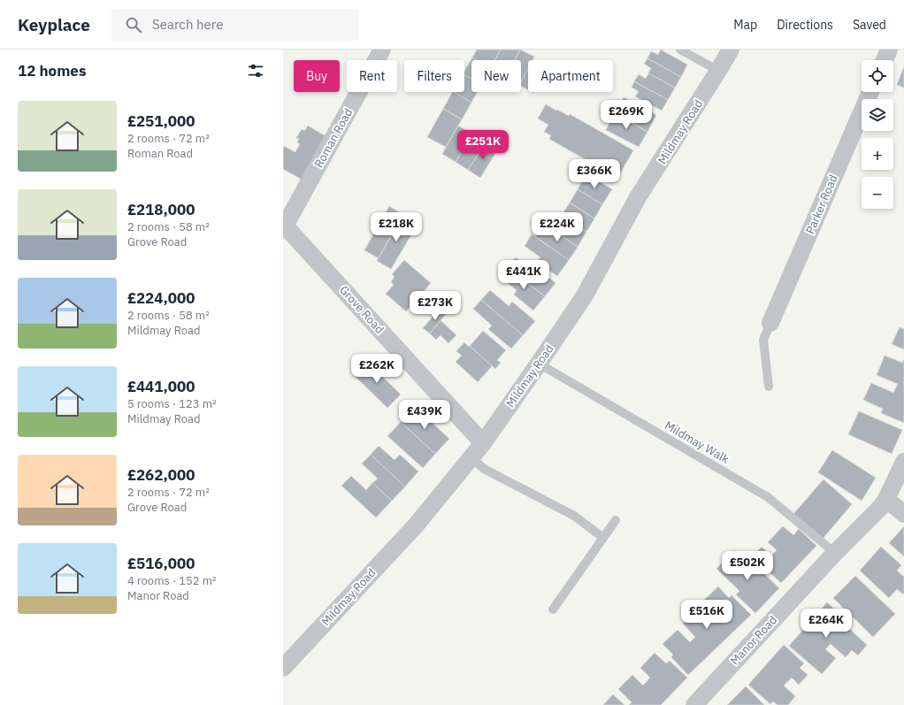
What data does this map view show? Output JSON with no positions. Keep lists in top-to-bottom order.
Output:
{
  "streets": {
    "street": [
      "Mildmay Road",
      "Roman Road",
      "Parker Road",
      "Grove Road",
      "Manor Road"
    ],
    "lane": ["Mildmay Walk"]
  },
  "crossings": [
    ["Mildmay Road", "Grove Road"],
    ["Mildmay Road", "Mildmay Walk"],
    ["Roman Road", "Grove Road"],
    ["Mildmay Walk", "Manor Road"]
  ],
  "page": {
    "header": "Keyplace",
    "search": "Search here",
    "nav": ["Map", "Directions", "Saved"],
    "heading": "12 homes",
    "map_buttons": ["+", "−"],
    "chip": [
      "Buy",
      "Rent",
      "Filters",
      "New",
      "Apartment"
    ],
    "list": [
      {
        "name": "£251,000",
        "note": "2 rooms · 72 m² · Roman Road"
      },
      {
        "name": "£218,000",
        "note": "2 rooms · 58 m² · Grove Road"
      },
      {
        "name": "£224,000",
        "note": "2 rooms · 58 m² · Mildmay Road"
      },
      {
        "name": "£441,000",
        "note": "5 rooms · 123 m² · Mildmay Road"
      },
      {
        "name": "£262,000",
        "note": "2 rooms · 72 m² · Grove Road"
      },
      {
        "name": "£516,000",
        "note": "4 rooms · 152 m² · Manor Road"
      }
    ],
    "price": [
      "£269K",
      "£251K",
      "£366K",
      "£218K",
      "£224K",
      "£441K",
      "£273K",
      "£262K",
      "£439K",
      "£502K",
      "£516K",
      "£264K"
    ]
  }
}
